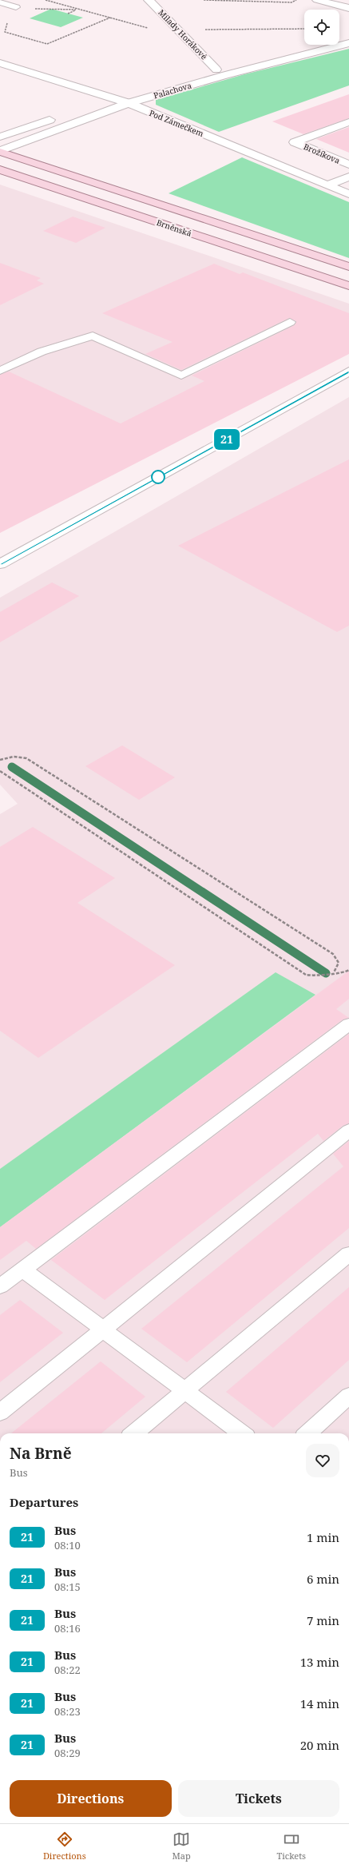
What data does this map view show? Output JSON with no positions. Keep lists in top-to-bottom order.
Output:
{
  "streets": {
    "main road": ["Brněnská"],
    "street": [
      "Milady Horákové",
      "Palachova",
      "Pod Zámečkem",
      "Brožíkova"
    ]
  },
  "crossings": [
    ["Milady Horákové", "Palachova"],
    ["Palachova", "Pod Zámečkem"],
    ["Palachova", "Brněnská"]
  ],
  "lines": ["bus line 21"],
  "page": {
    "on_map": "21",
    "heading": [
      ["Na Brně", "Bus"],
      "Departures"
    ],
    "list": [
      {
        "mark": "21",
        "name": "Bus",
        "note": "08:10",
        "value": "1 min"
      },
      {
        "mark": "21",
        "name": "Bus",
        "note": "08:15",
        "value": "6 min"
      },
      {
        "mark": "21",
        "name": "Bus",
        "note": "08:16",
        "value": "7 min"
      },
      {
        "mark": "21",
        "name": "Bus",
        "note": "08:22",
        "value": "13 min"
      },
      {
        "mark": "21",
        "name": "Bus",
        "note": "08:23",
        "value": "14 min"
      },
      {
        "mark": "21",
        "name": "Bus",
        "note": "08:29",
        "value": "20 min"
      }
    ],
    "buttons": ["Directions", "Tickets"],
    "tabs": ["Directions", "Map", "Tickets"]
  }
}
